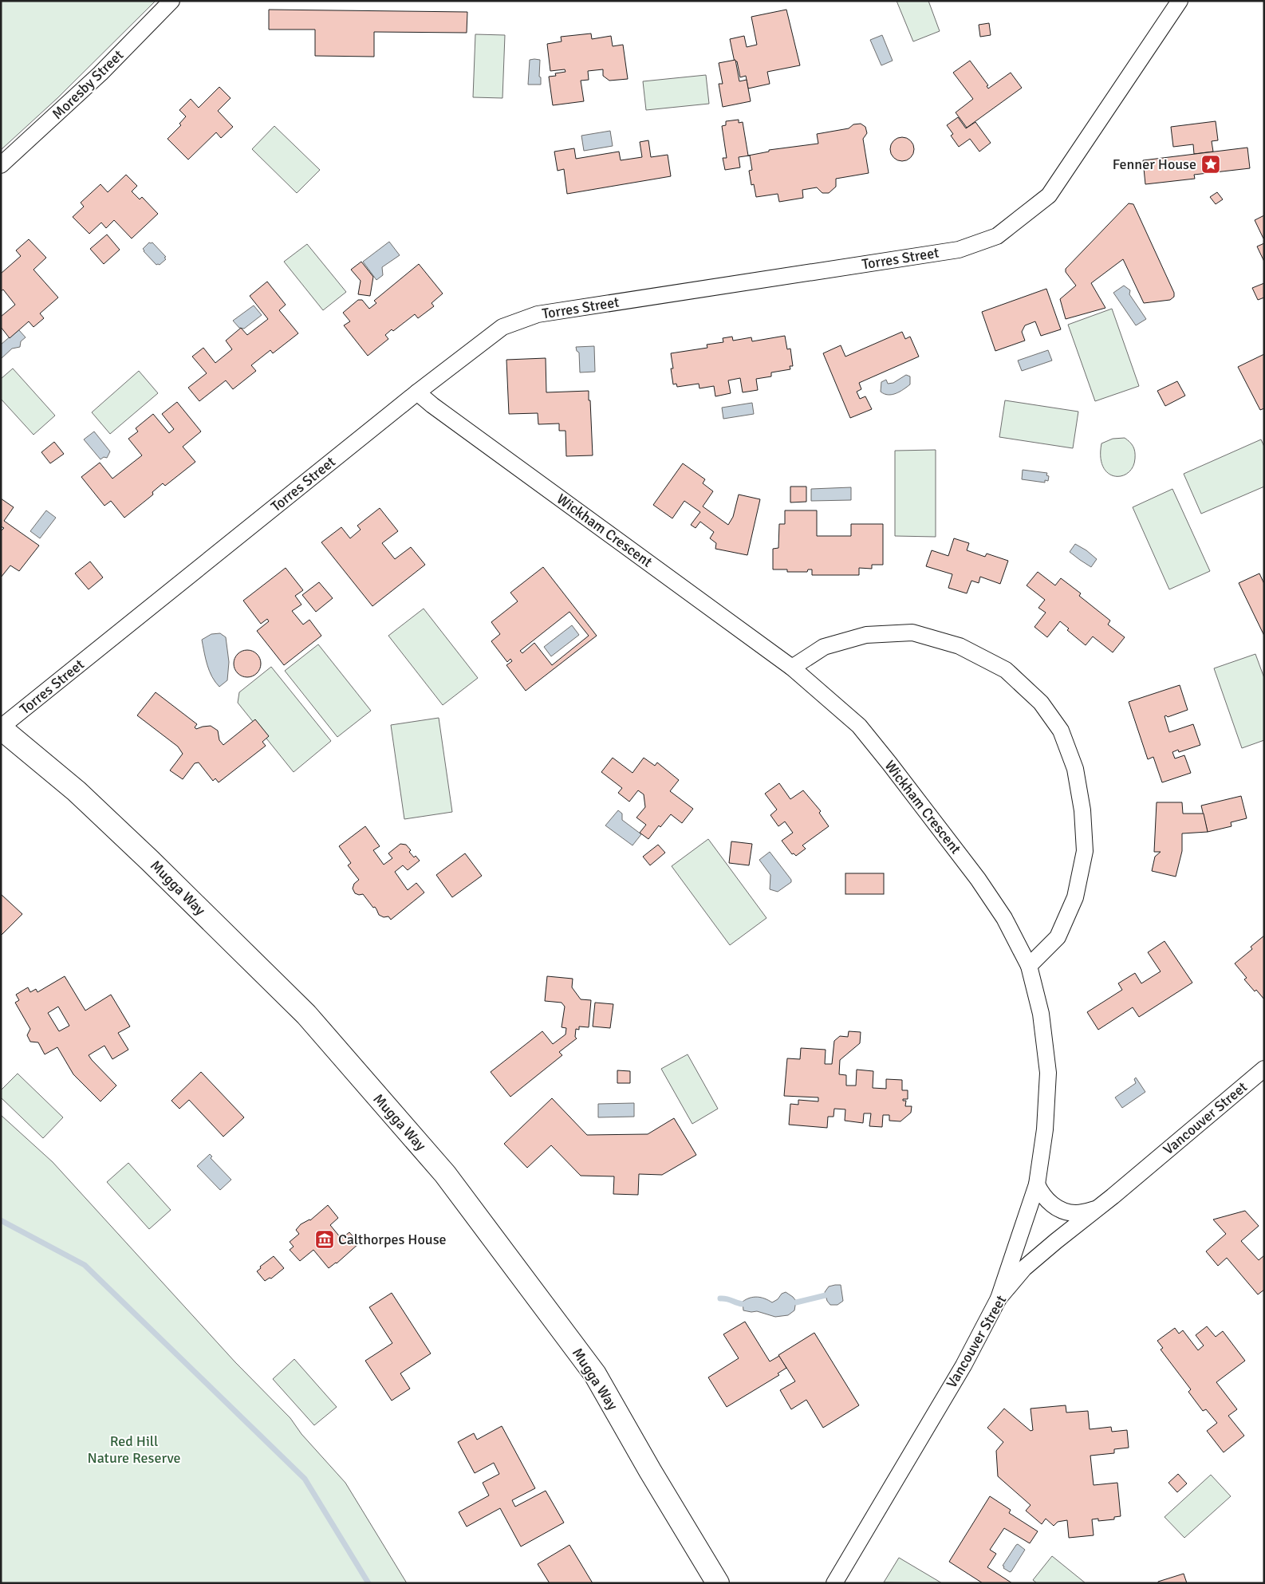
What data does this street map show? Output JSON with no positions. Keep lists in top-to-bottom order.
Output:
{
  "streets": {
    "main road": ["Mugga Way"],
    "street": [
      "Moresby Street",
      "Torres Street",
      "Wickham Crescent",
      "Vancouver Street"
    ]
  },
  "crossings": [
    ["Torres Street", "Wickham Crescent"],
    ["Torres Street", "Mugga Way"],
    ["Wickham Crescent", "Vancouver Street"]
  ],
  "parks": ["Red Hill Nature Reserve"],
  "places": {
    "place": ["Fenner House"],
    "museum": ["Calthorpes House"]
  }
}
